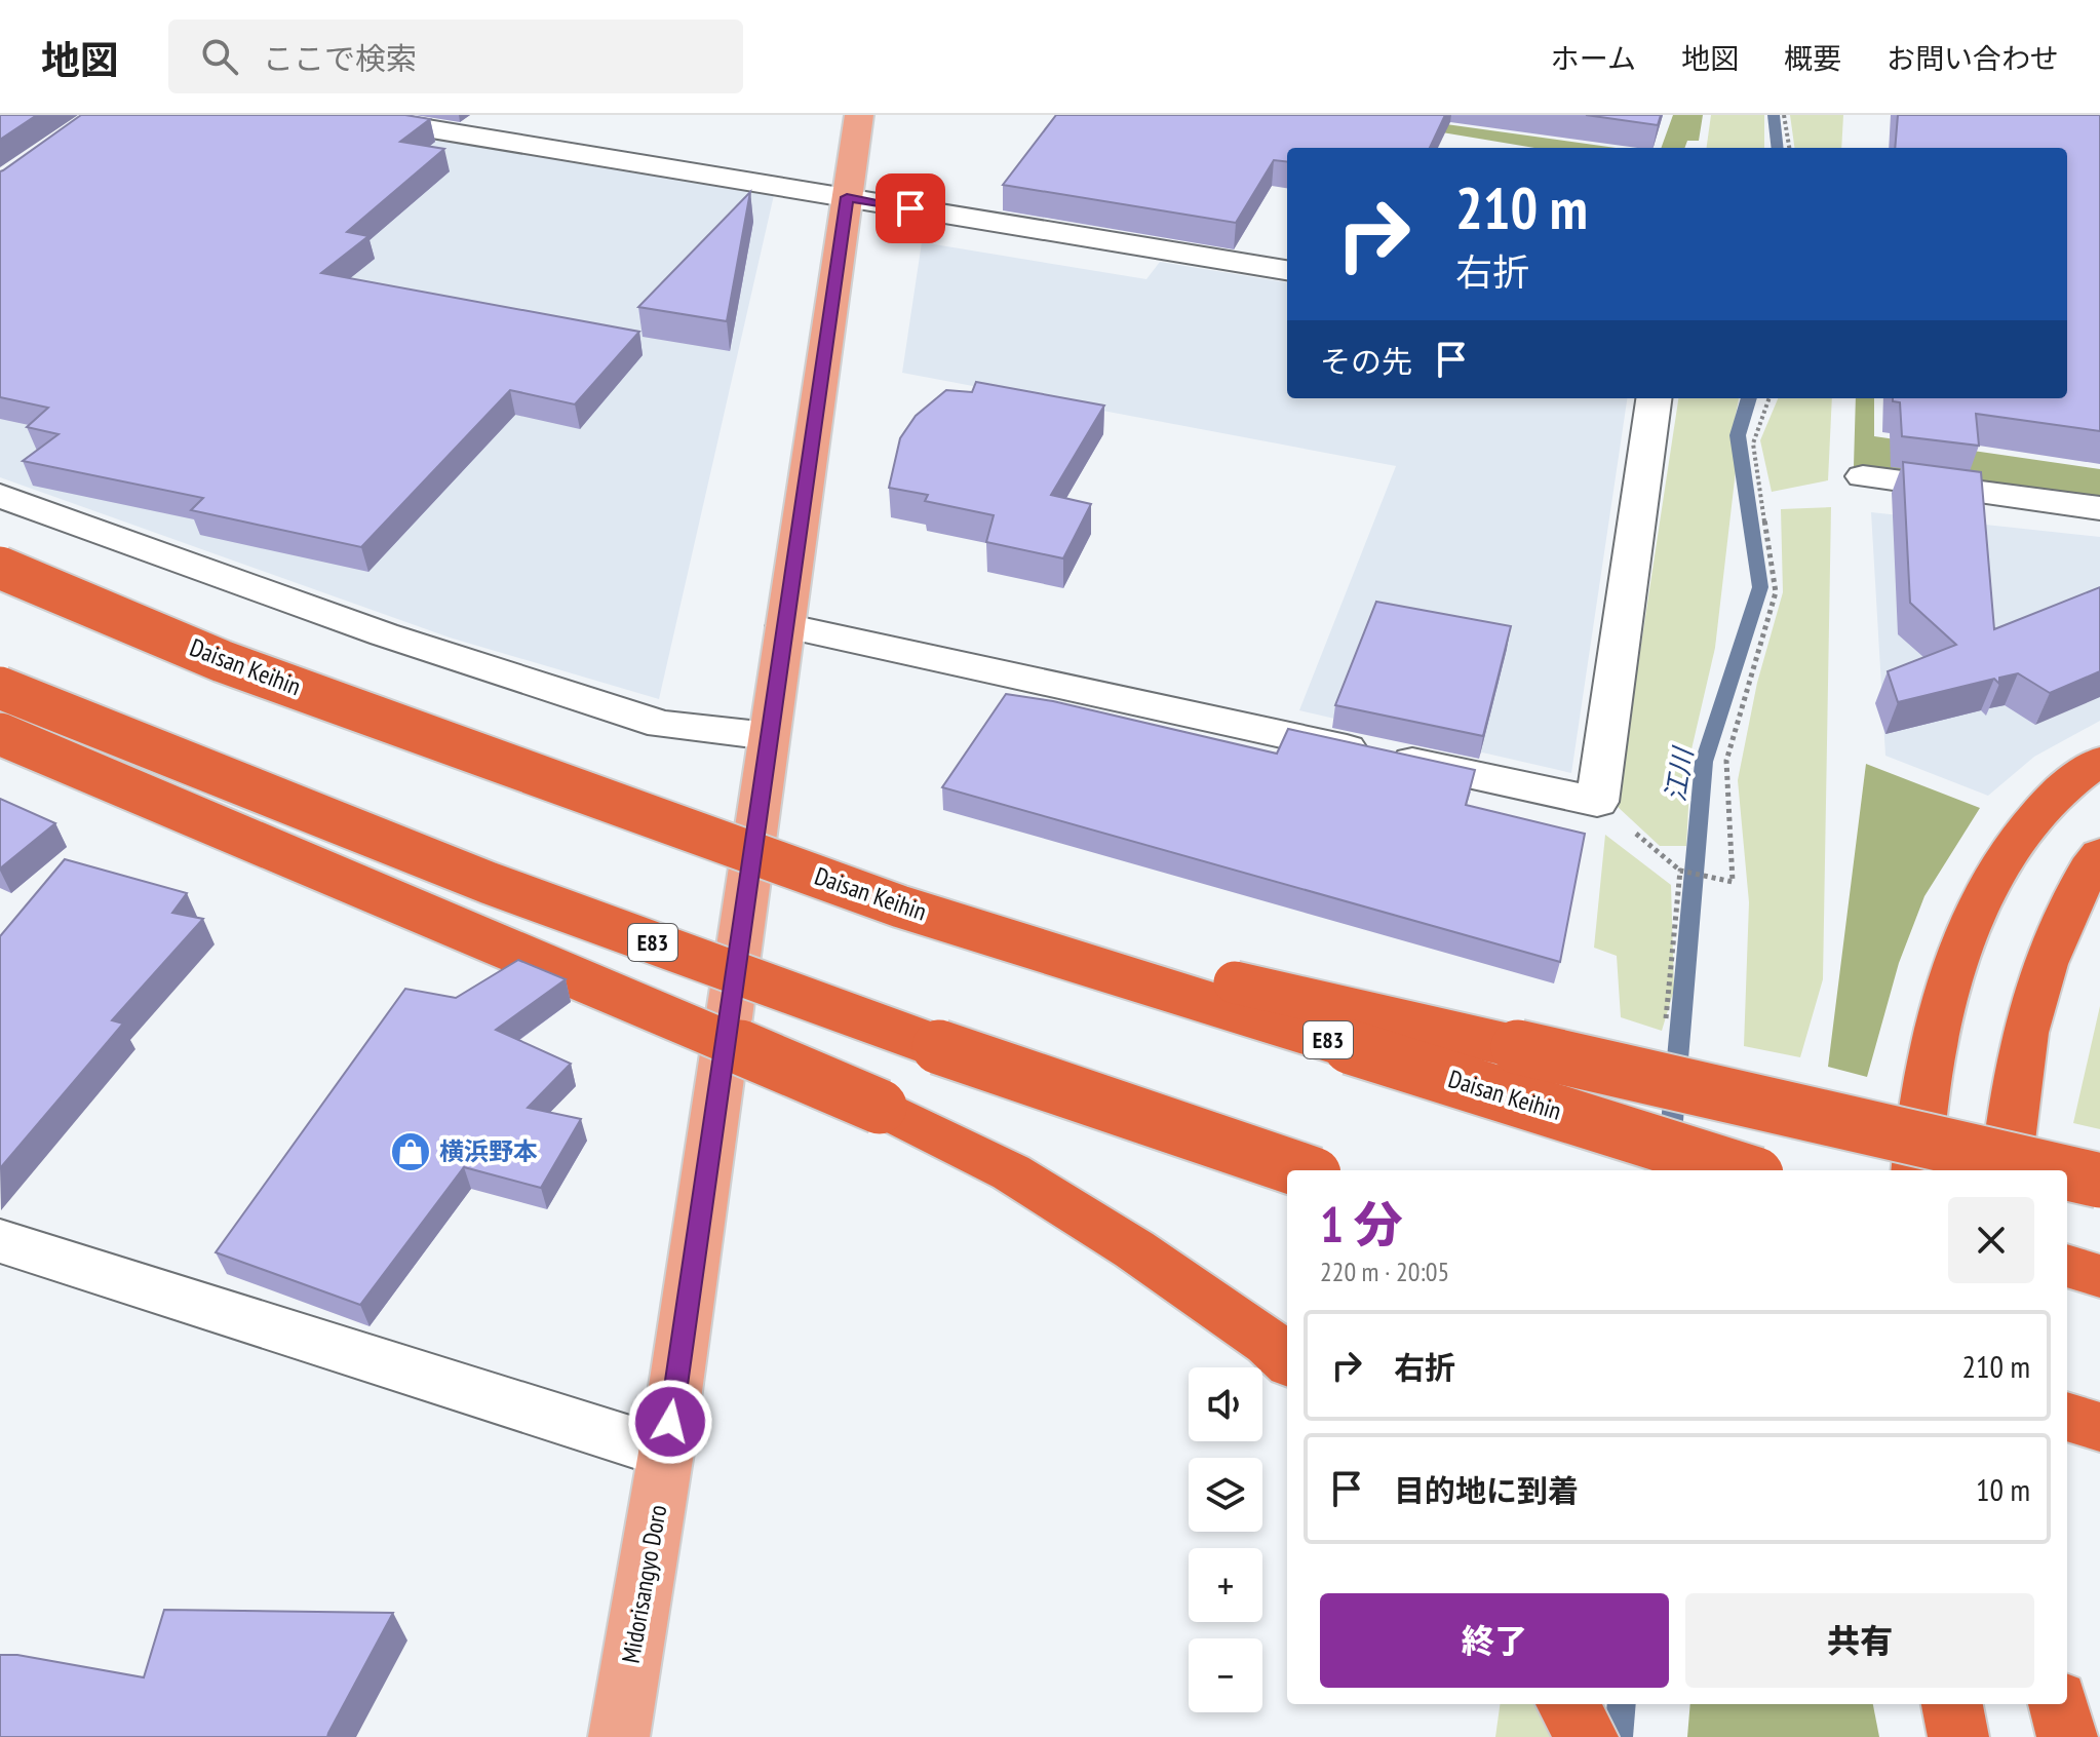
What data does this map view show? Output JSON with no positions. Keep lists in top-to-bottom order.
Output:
{
  "streets": {
    "highway": ["Daisan Keihin", "E83"],
    "main road": ["Midorisangyo Doro"]
  },
  "water": ["江川"],
  "places": {
    "shop": ["横浜野本"]
  },
  "page": {
    "header": "地図",
    "search": "ここで検索",
    "nav": [
      "ホーム",
      "地図",
      "概要",
      "お問い合わせ"
    ],
    "turn": ["210 m", "右折"],
    "then": "その先",
    "heading": ["1 分", "220 m · 20:05"],
    "list": [
      {
        "name": "右折",
        "value": "210 m"
      },
      {
        "name": "目的地に到着",
        "value": "10 m"
      }
    ],
    "map_buttons": ["+", "−"],
    "buttons": ["終了", "共有"]
  }
}
